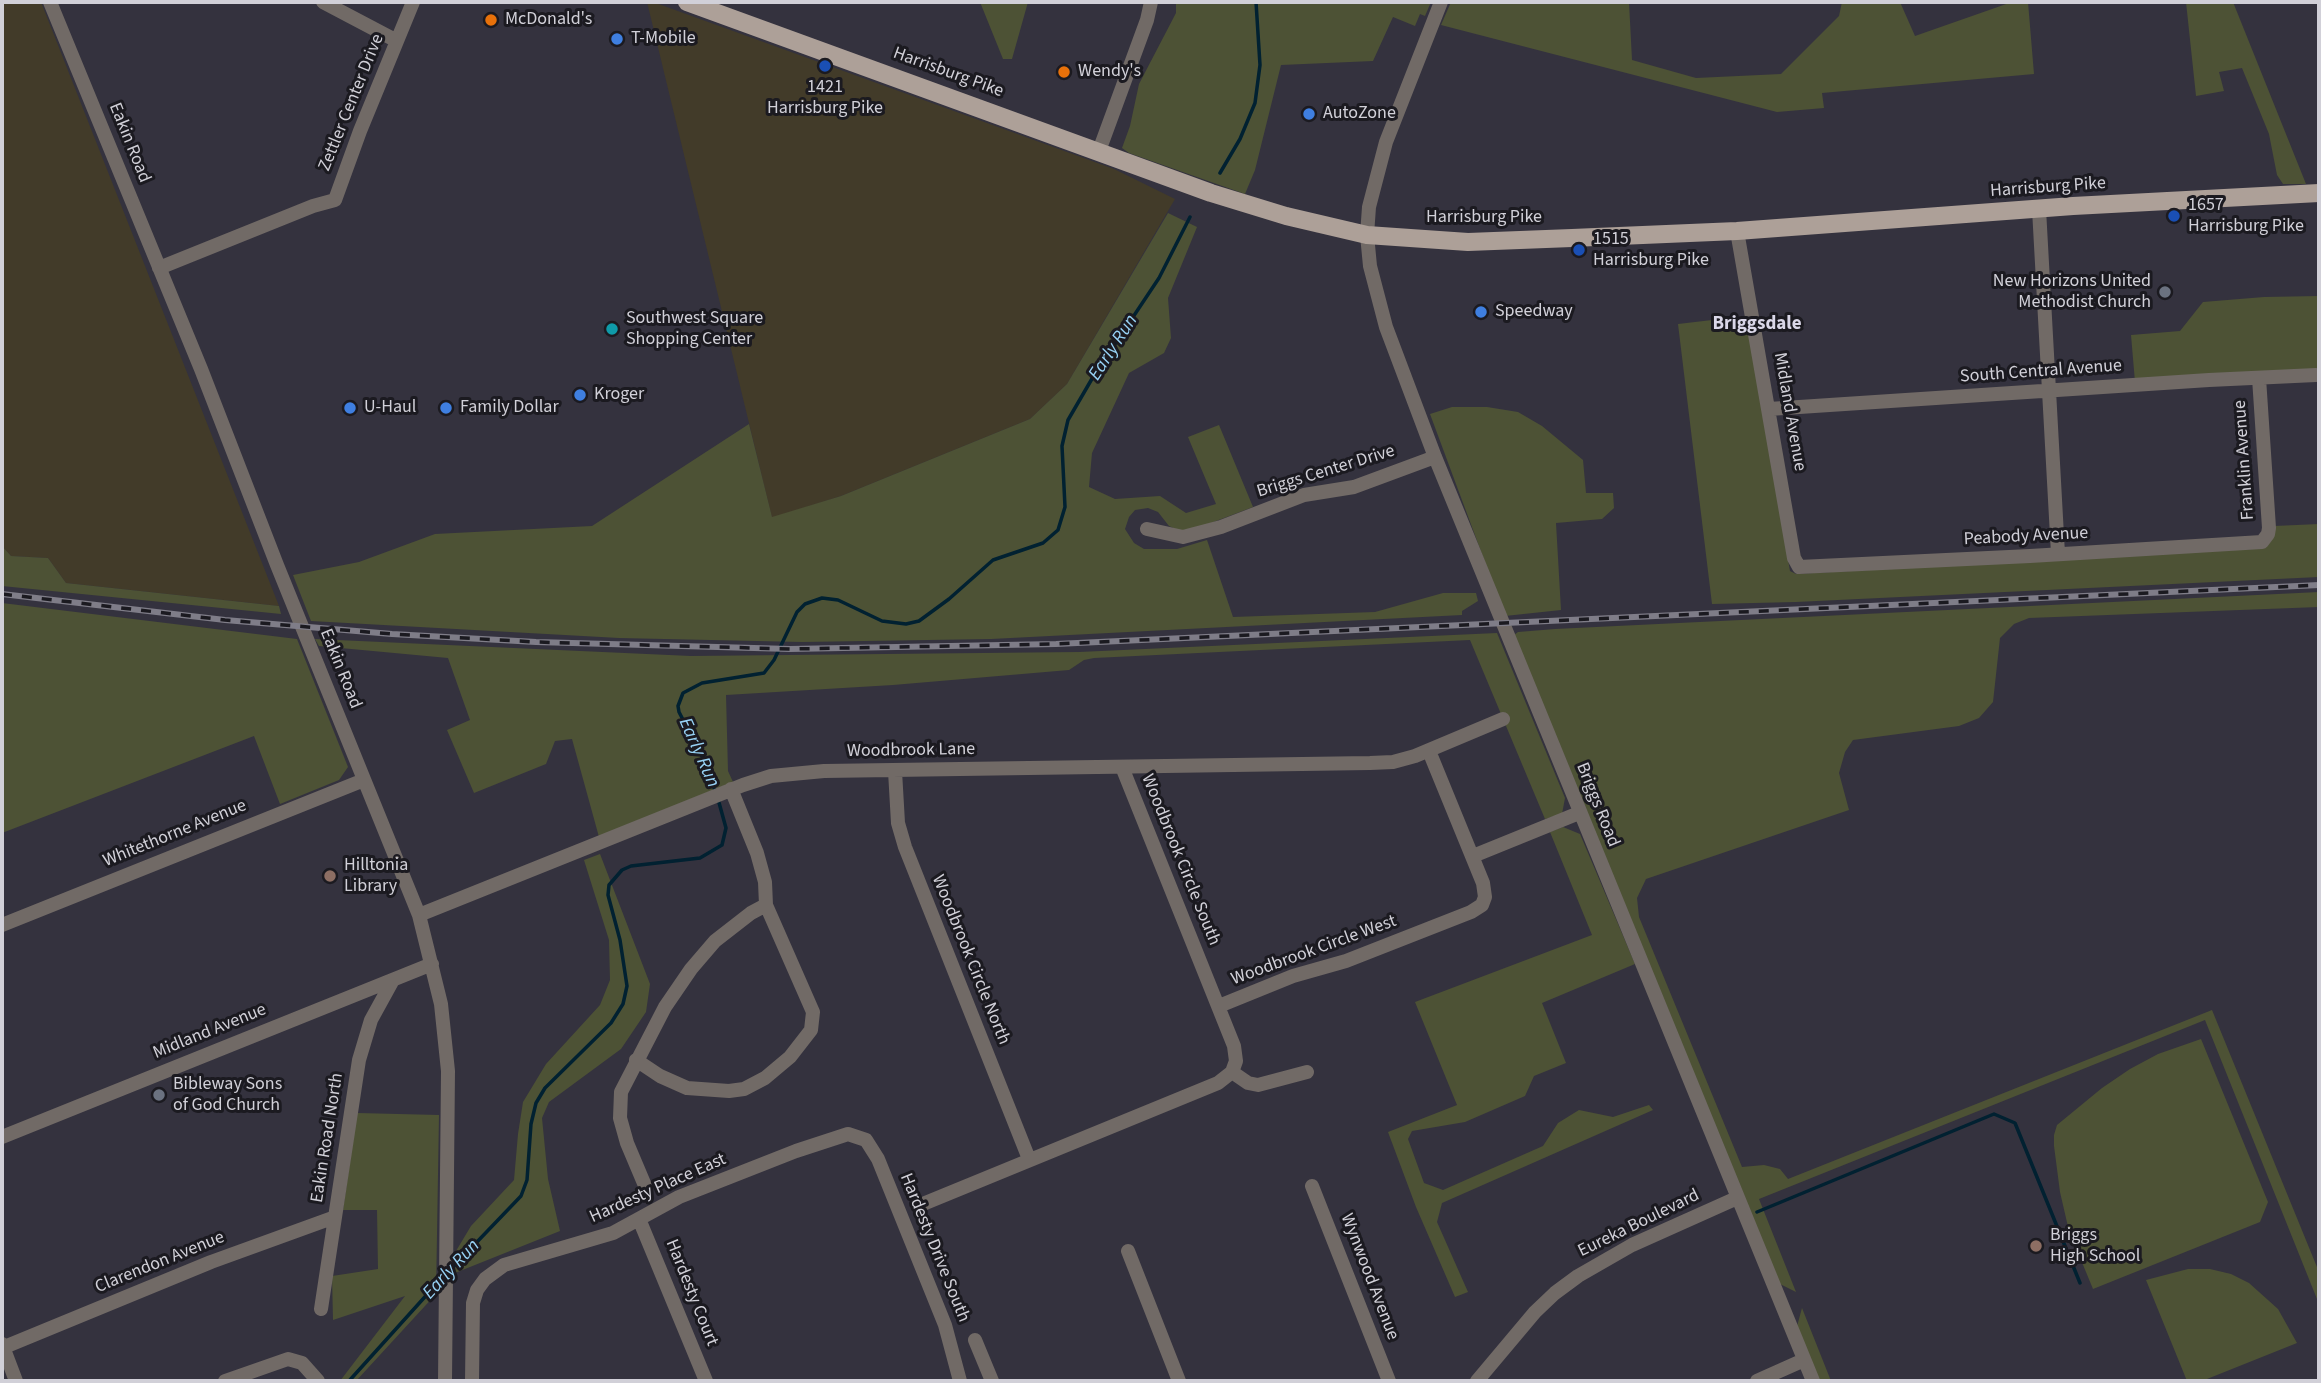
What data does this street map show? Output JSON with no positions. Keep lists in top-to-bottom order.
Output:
{
  "streets": {
    "main road": ["Harrisburg Pike"],
    "street": [
      "Zettler Center Drive",
      "Eakin Road",
      "South Central Avenue",
      "Midland Avenue",
      "Franklin Avenue",
      "Briggs Center Drive",
      "Peabody Avenue",
      "Woodbrook Lane",
      "Briggs Road",
      "Whitethorne Avenue",
      "Woodbrook Circle South",
      "Woodbrook Circle West",
      "Woodbrook Circle North",
      "Eakin Road North",
      "Hardesty Place East",
      "Eureka Boulevard",
      "Hardesty Drive South",
      "Clarendon Avenue",
      "Wynwood Avenue",
      "Hardesty Court"
    ]
  },
  "crossings": [
    ["Harrisburg Pike", "Midland Avenue"],
    ["Harrisburg Pike", "Briggs Road"],
    ["Zettler Center Drive", "Eakin Road"],
    ["Eakin Road", "Midland Avenue"],
    ["Eakin Road", "Woodbrook Lane"],
    ["Eakin Road", "Whitethorne Avenue"],
    ["South Central Avenue", "Midland Avenue"],
    ["South Central Avenue", "Franklin Avenue"],
    ["Midland Avenue", "Peabody Avenue"],
    ["Midland Avenue", "Eakin Road North"],
    ["Franklin Avenue", "Peabody Avenue"],
    ["Briggs Center Drive", "Briggs Road"],
    ["Woodbrook Lane", "Woodbrook Circle South"],
    ["Woodbrook Lane", "Woodbrook Circle North"],
    ["Briggs Road", "Eureka Boulevard"],
    ["Woodbrook Circle South", "Woodbrook Circle West"],
    ["Eakin Road North", "Clarendon Avenue"],
    ["Hardesty Place East", "Hardesty Drive South"],
    ["Hardesty Place East", "Hardesty Court"]
  ],
  "districts": ["Briggsdale"],
  "water": ["Early Run"],
  "places": [
    "McDonald's",
    "T-Mobile",
    "1421 Harrisburg Pike",
    "Wendy's",
    "AutoZone",
    "1657 Harrisburg Pike",
    "1515 Harrisburg Pike",
    "New Horizons United Methodist Church",
    "Speedway",
    "Southwest Square Shopping Center",
    "Kroger",
    "U-Haul",
    "Family Dollar",
    "Hilltonia Library",
    "Bibleway Sons of God Church",
    "Briggs High School"
  ]
}
